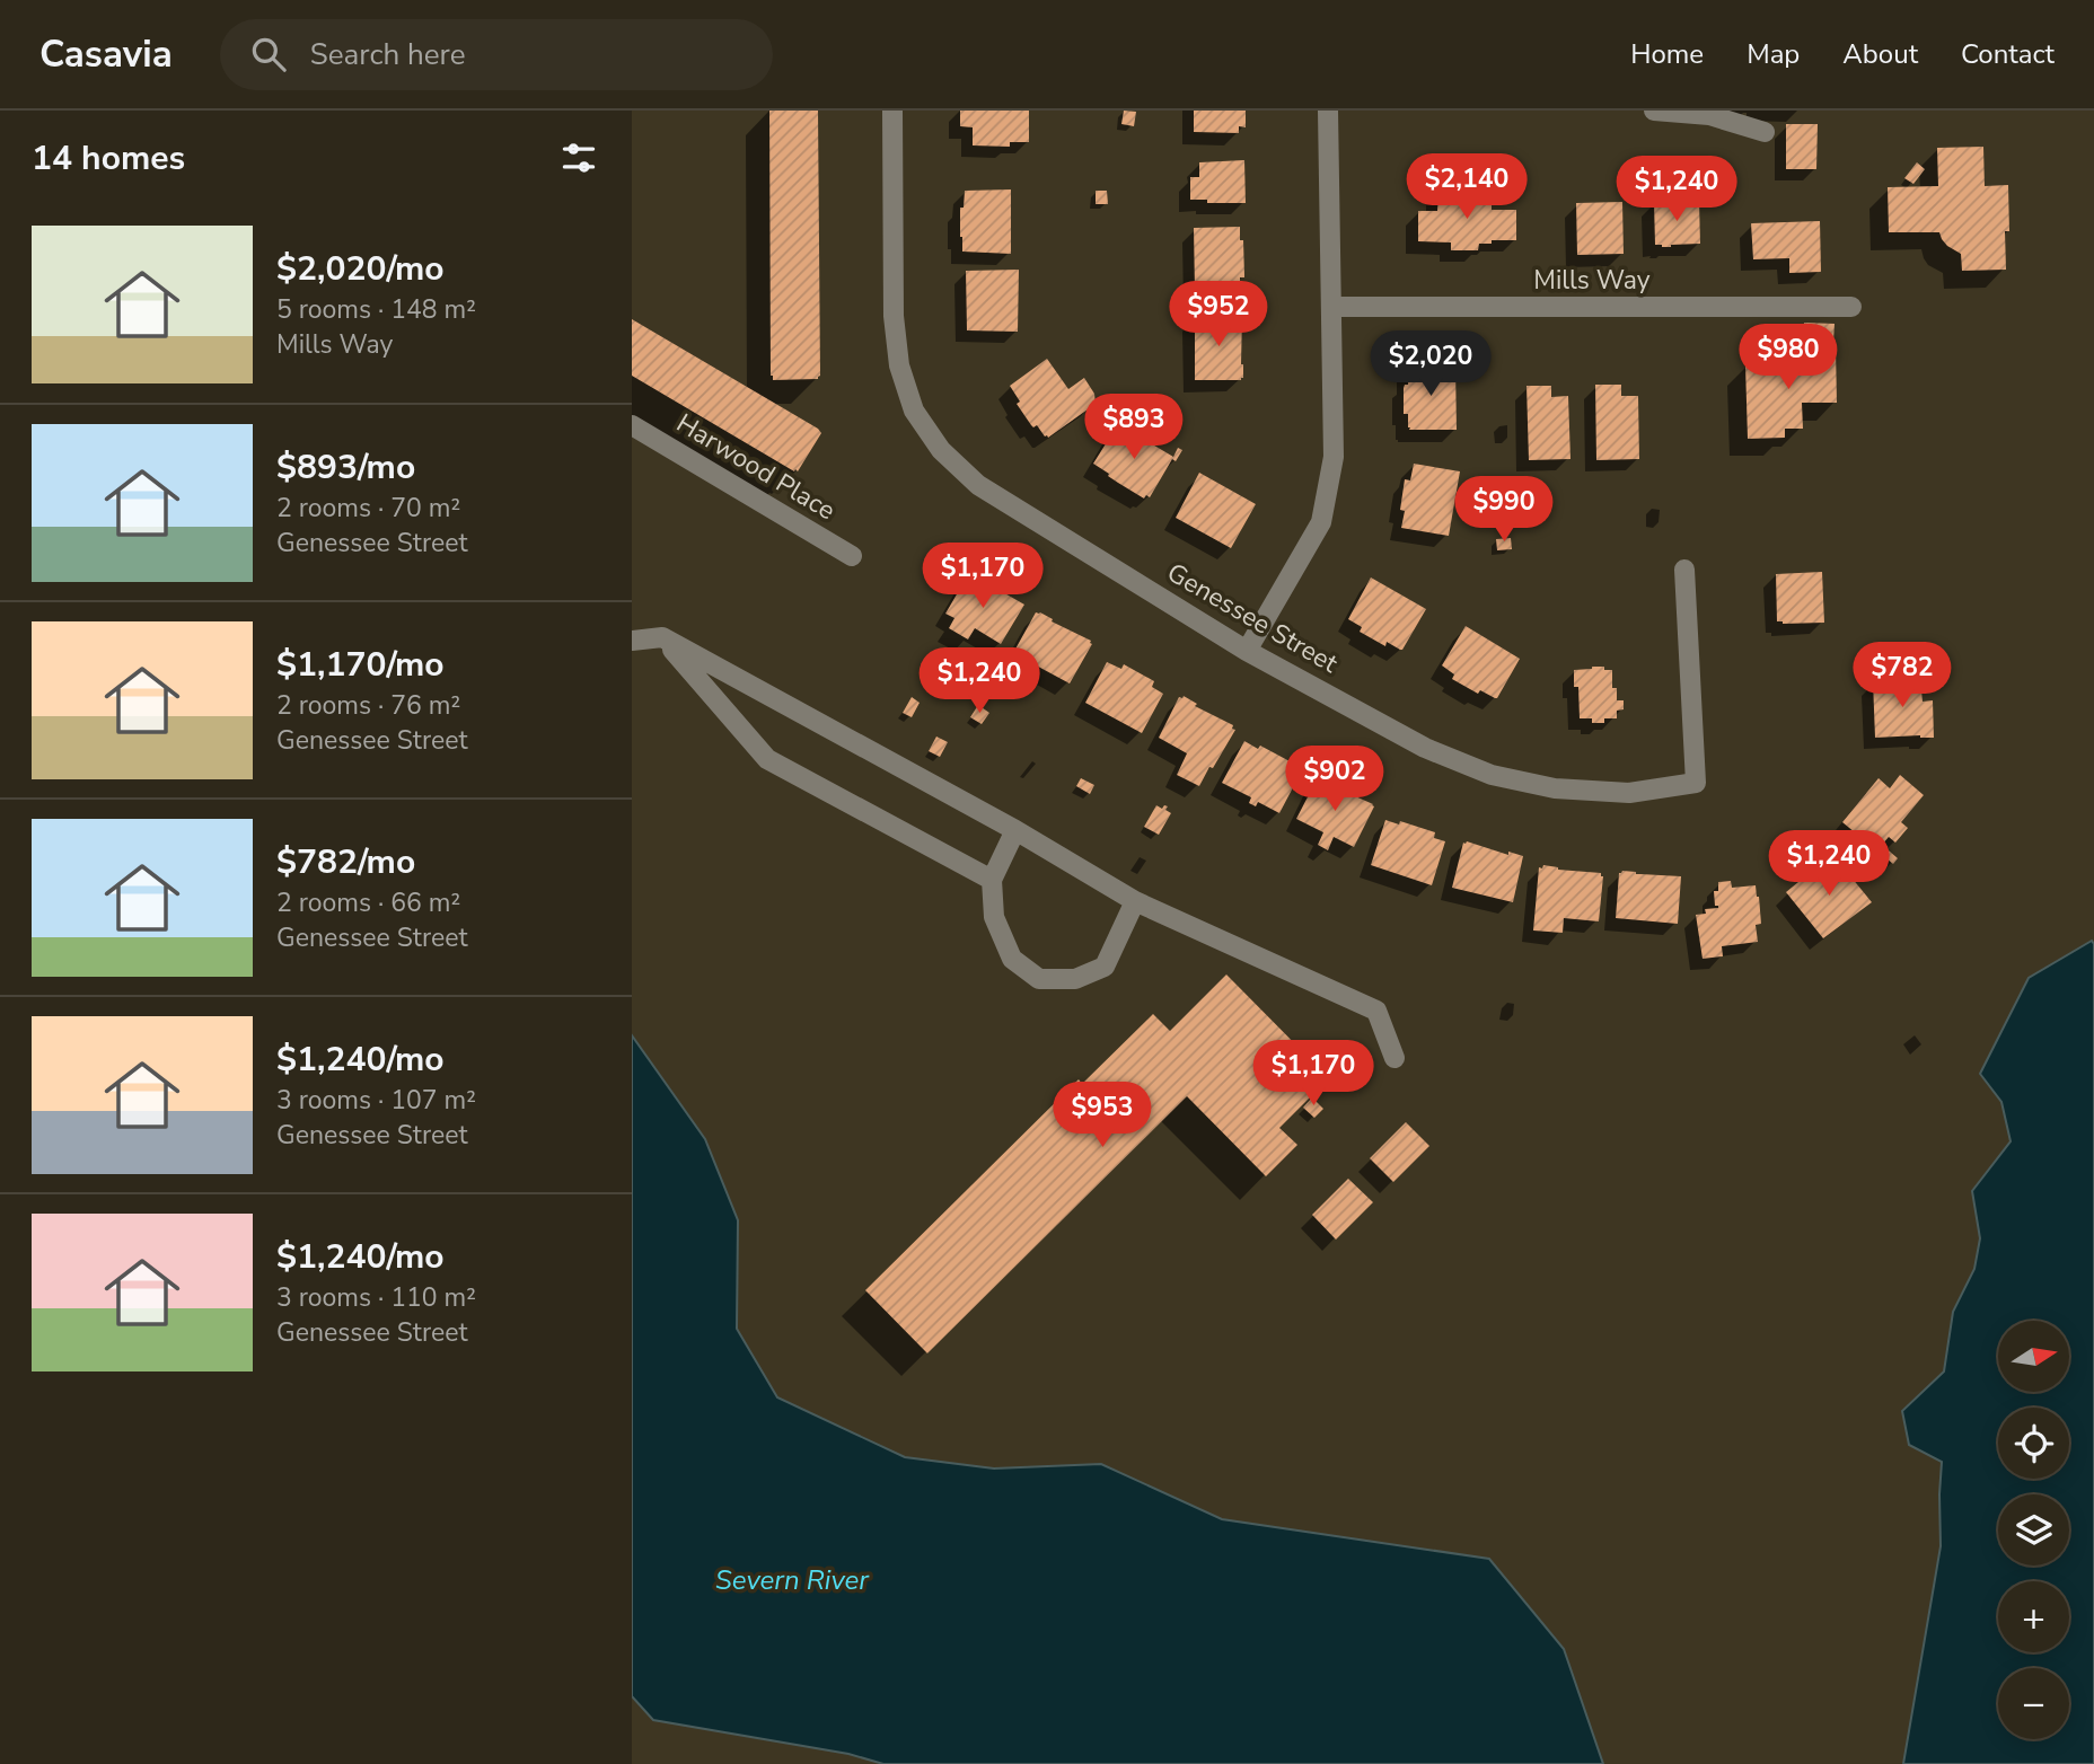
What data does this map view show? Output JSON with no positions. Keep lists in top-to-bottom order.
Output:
{
  "streets": {
    "street": ["Mills Way", "Harwood Place", "Genessee Street"]
  },
  "water": ["Severn River"],
  "north": "right",
  "page": {
    "header": "Casavia",
    "search": "Search here",
    "nav": [
      "Home",
      "Map",
      "About",
      "Contact"
    ],
    "heading": "14 homes",
    "price": [
      "$2,140",
      "$1,240",
      "$952",
      "$980",
      "$2,020",
      "$893",
      "$990",
      "$1,170",
      "$782",
      "$1,240",
      "$902",
      "$1,240",
      "$1,170",
      "$953"
    ],
    "list": [
      {
        "name": "$2,020/mo",
        "note": "5 rooms · 148 m² · Mills Way"
      },
      {
        "name": "$893/mo",
        "note": "2 rooms · 70 m² · Genessee Street"
      },
      {
        "name": "$1,170/mo",
        "note": "2 rooms · 76 m² · Genessee Street"
      },
      {
        "name": "$782/mo",
        "note": "2 rooms · 66 m² · Genessee Street"
      },
      {
        "name": "$1,240/mo",
        "note": "3 rooms · 107 m² · Genessee Street"
      },
      {
        "name": "$1,240/mo",
        "note": "3 rooms · 110 m² · Genessee Street"
      }
    ],
    "map_buttons": ["+", "−"]
  }
}
